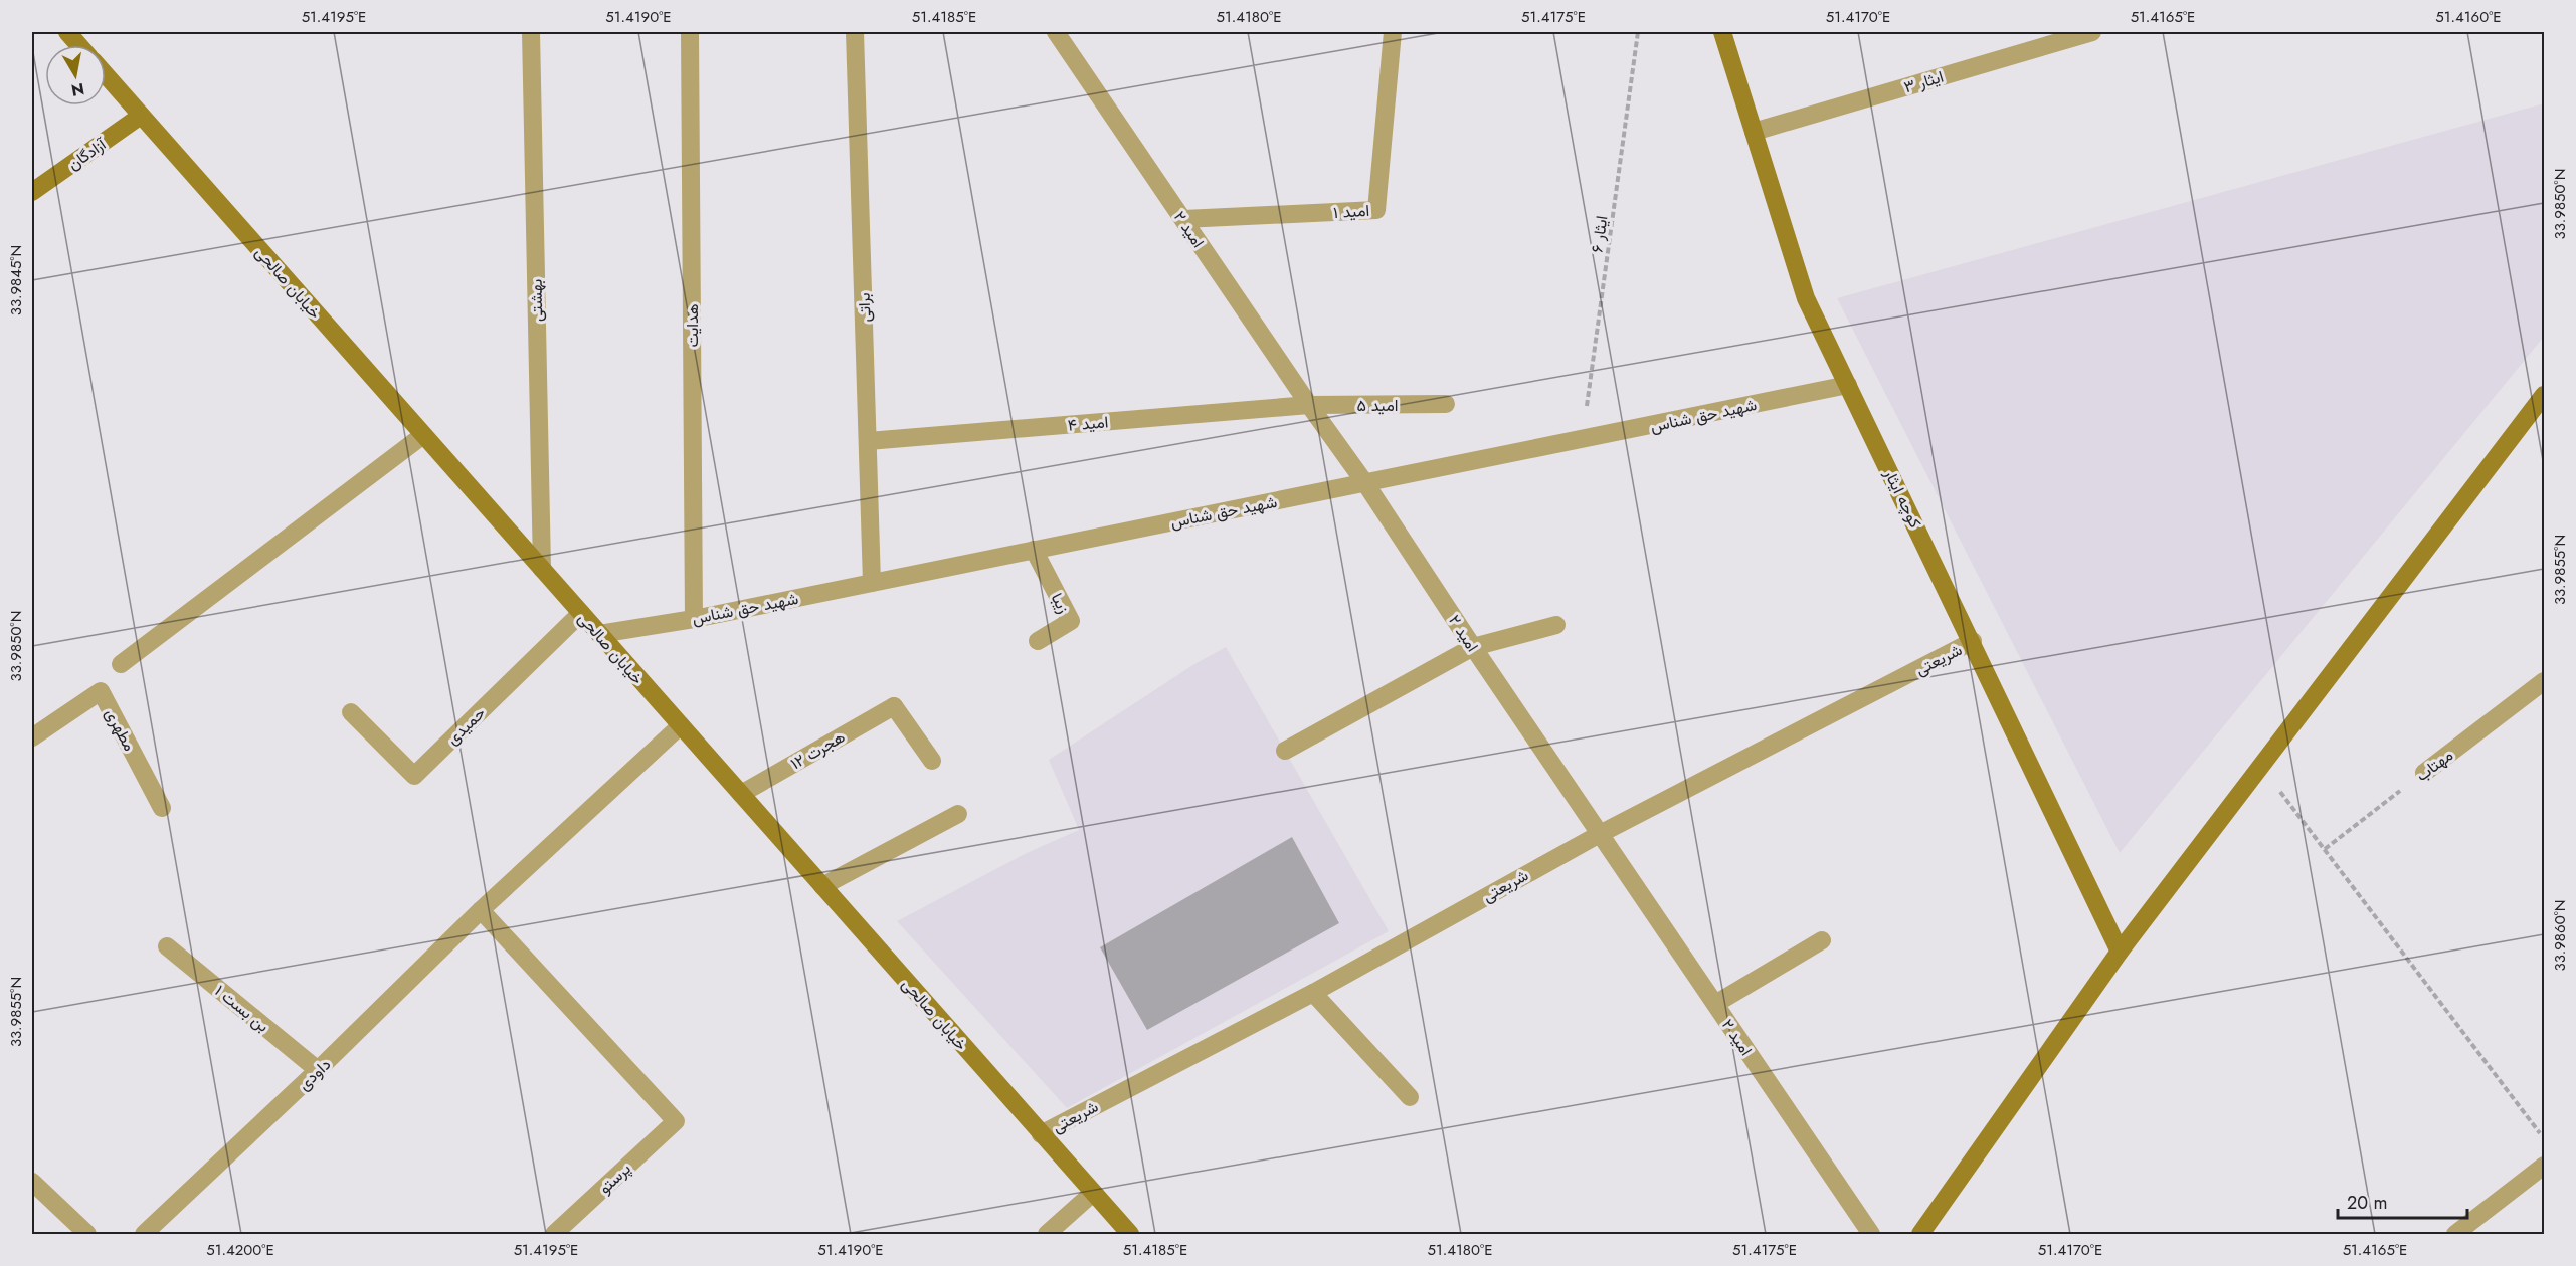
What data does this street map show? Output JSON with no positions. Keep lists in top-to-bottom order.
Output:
{
  "streets": {
    "street": [
      "ایثار ۳",
      "آزادگان",
      "امید ۱",
      "امید ۲",
      "خیابان صالحی",
      "بهشتی",
      "براتی",
      "هدایت",
      "امید ۵",
      "شهید حق شناس",
      "امید ۴",
      "کوچه ایثار",
      "زیبا",
      "شریعتی",
      "حمیدی",
      "مطهری",
      "هجرت ۱۲",
      "مهتاب",
      "بن بست ۱",
      "داودی",
      "پرستو"
    ],
    "path": ["ایثار ۶"]
  },
  "crossings": [
    ["ایثار ۳", "کوچه ایثار"],
    ["آزادگان", "خیابان صالحی"],
    ["امید ۱", "امید ۲"],
    ["امید ۲", "امید ۵"],
    ["امید ۲", "شهید حق شناس"],
    ["امید ۲", "امید ۴"],
    ["امید ۲", "شریعتی"],
    ["ایثار ۶", "شهید حق شناس"],
    ["خیابان صالحی", "بهشتی"],
    ["خیابان صالحی", "شهید حق شناس"],
    ["خیابان صالحی", "شریعتی"],
    ["خیابان صالحی", "حمیدی"],
    ["خیابان صالحی", "هجرت ۱۲"],
    ["خیابان صالحی", "داودی"],
    ["براتی", "شهید حق شناس"],
    ["براتی", "امید ۴"],
    ["هدایت", "شهید حق شناس"],
    ["امید ۵", "امید ۴"],
    ["شهید حق شناس", "کوچه ایثار"],
    ["شهید حق شناس", "زیبا"],
    ["کوچه ایثار", "شریعتی"],
    ["بن بست ۱", "داودی"],
    ["داودی", "پرستو"]
  ],
  "scale_bar": "20 m",
  "north": "bottom",
  "coordinates": [
    "51.4195°E",
    "51.4190°E",
    "51.4185°E",
    "51.4180°E",
    "51.4175°E",
    "51.4170°E",
    "51.4165°E",
    "51.4160°E",
    "33.9850°N",
    "33.9845°N",
    "33.9855°N",
    "33.9860°N",
    "51.4200°E"
  ]
}
